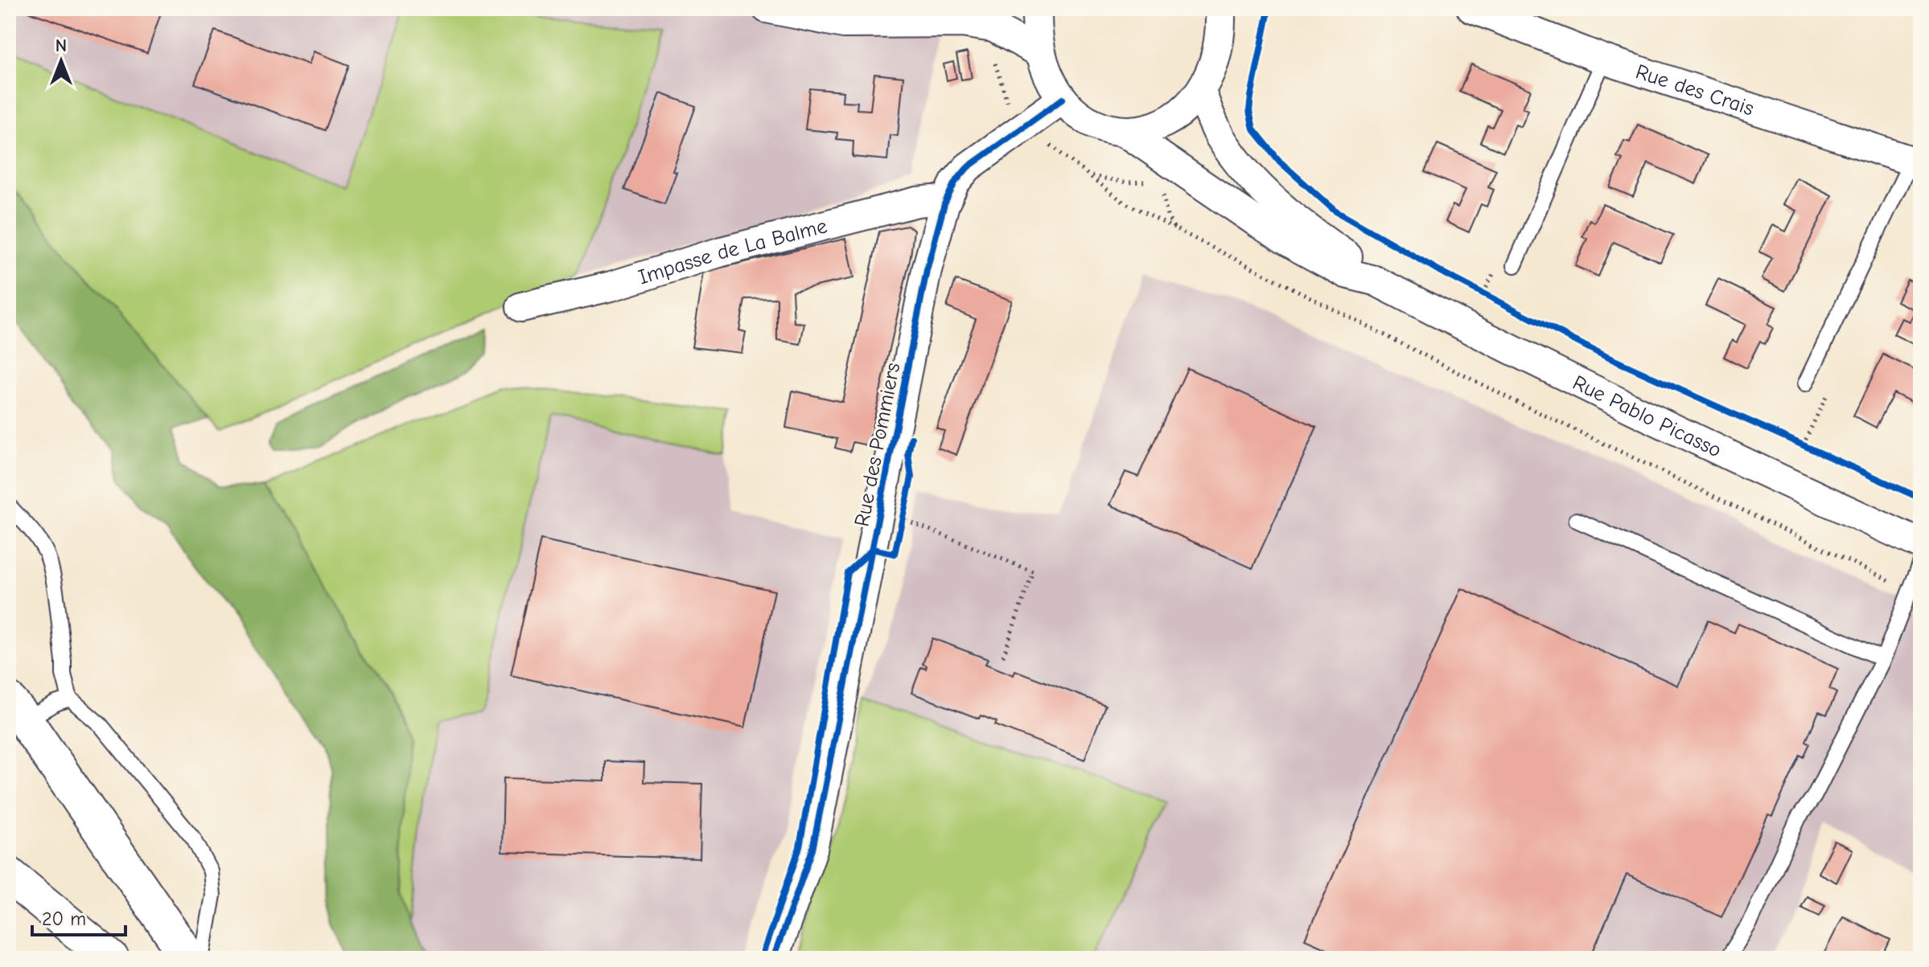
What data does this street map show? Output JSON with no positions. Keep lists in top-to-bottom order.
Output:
{
  "streets": {
    "street": [
      "Rue des Crais",
      "Impasse de La Balme",
      "Rue Pablo Picasso",
      "Rue des Pommiers"
    ]
  },
  "crossings": [
    ["Impasse de La Balme", "Rue des Pommiers"]
  ],
  "scale_bar": "20 m",
  "north": "top"
}
